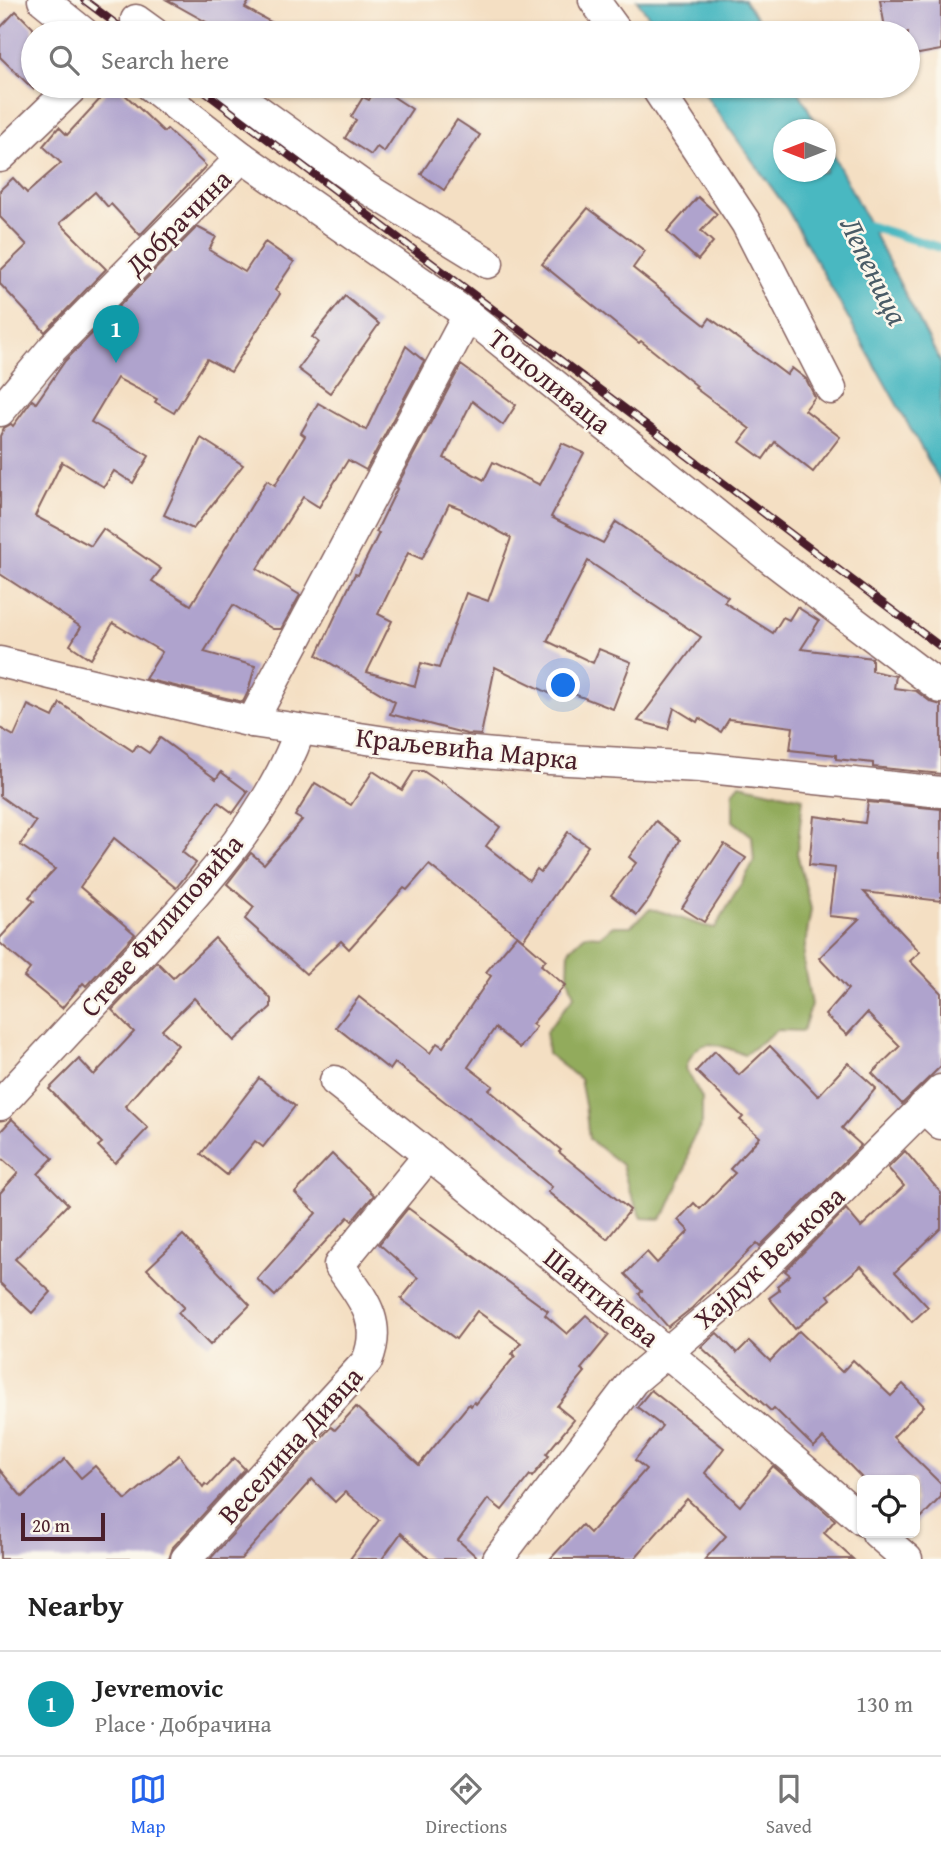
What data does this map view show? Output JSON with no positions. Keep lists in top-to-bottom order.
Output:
{
  "streets": {
    "street": [
      "Добрачина",
      "Тополиваца",
      "Краљевића Марка",
      "Стеве Филиповића",
      "Хајдук Вељкова",
      "Шантићева",
      "Веселина Дивца"
    ]
  },
  "crossings": [
    ["Добрачина", "Тополиваца"],
    ["Краљевића Марка", "Стеве Филиповића"],
    ["Хајдук Вељкова", "Шантићева"],
    ["Шантићева", "Веселина Дивца"]
  ],
  "water": ["Лепеница"],
  "scale_bar": "20 m",
  "north": "left",
  "page": {
    "search": "Search here",
    "pins": "1",
    "scale": "20 m",
    "heading": "Nearby",
    "list": [
      {
        "mark": "1",
        "name": "Jevremovic",
        "note": "Place · Добрачина",
        "value": "130 m"
      }
    ],
    "nav": ["Map", "Directions", "Saved"]
  }
}
